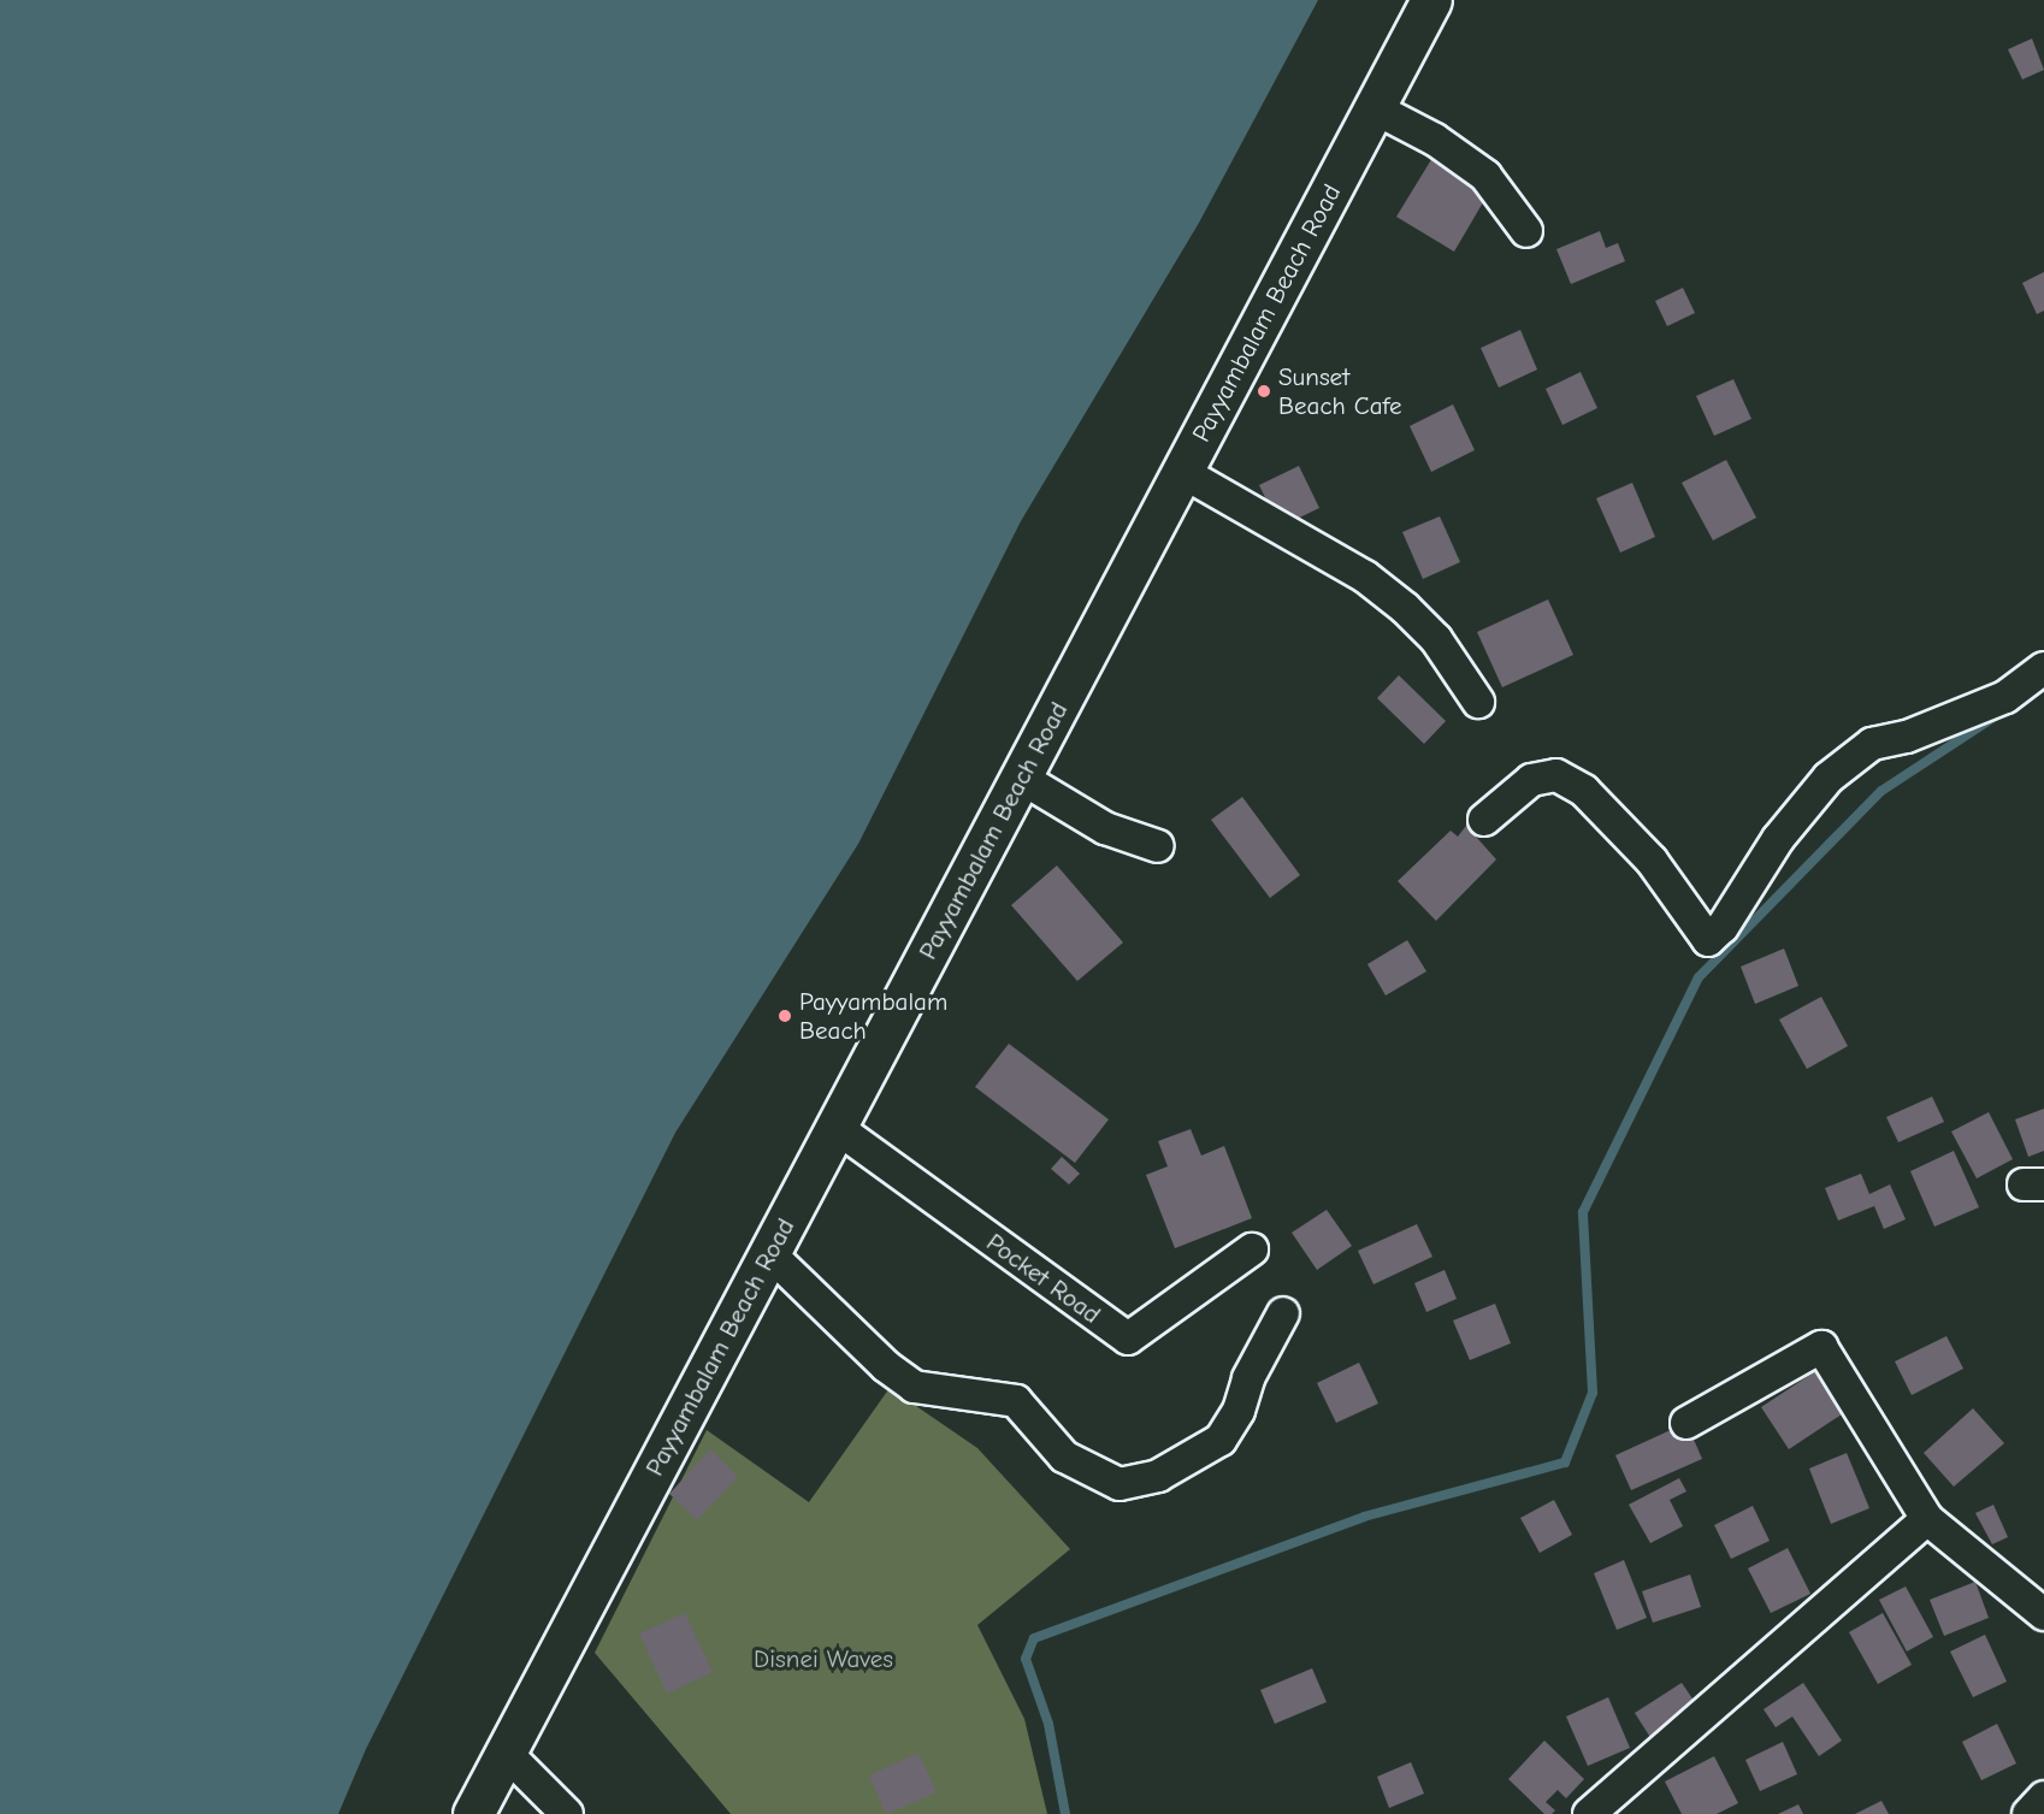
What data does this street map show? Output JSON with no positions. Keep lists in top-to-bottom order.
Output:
{
  "streets": {
    "main road": ["Payyambalam Beach Road"],
    "street": ["Pocket Road"]
  },
  "crossings": [
    ["Payyambalam Beach Road", "Pocket Road"]
  ],
  "parks": ["Disnei Waves"],
  "places": ["Sunset Beach Cafe", "Payyambalam Beach"]
}
